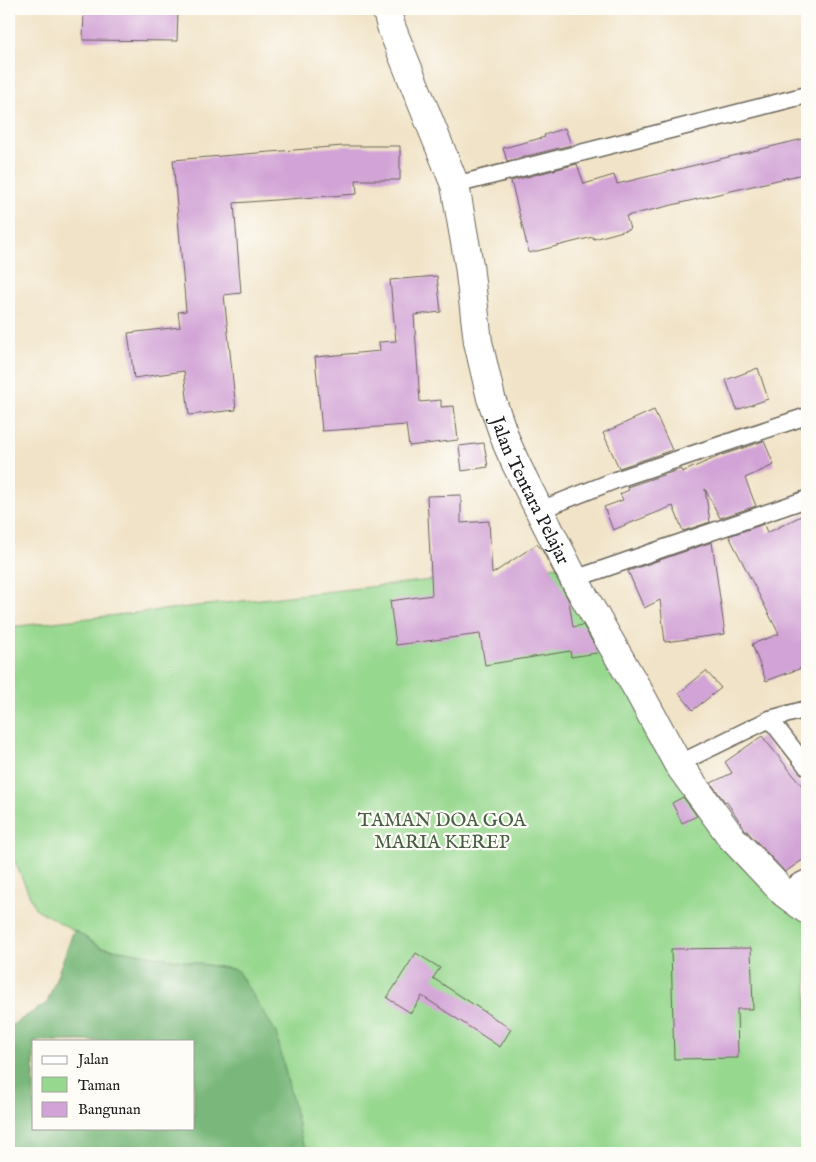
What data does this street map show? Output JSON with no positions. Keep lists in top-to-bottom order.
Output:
{
  "streets": {
    "street": ["Jalan Tentara Pelajar"]
  },
  "parks": ["TAMAN DOA GOA MARIA KEREP"],
  "legend": ["Jalan", "Taman", "Bangunan"]
}
